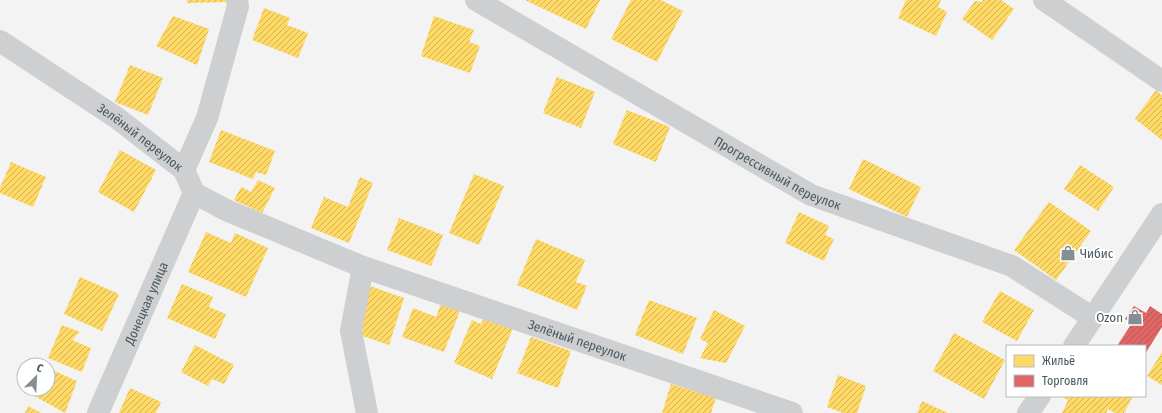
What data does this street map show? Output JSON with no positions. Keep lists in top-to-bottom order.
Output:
{
  "streets": {
    "street": ["Зелёный переулок", "Прогрессивный переулок", "Донецкая улица"]
  },
  "crossings": [
    ["Зелёный переулок", "Донецкая улица"]
  ],
  "places": {
    "shop": ["Чибис", "Ozon"]
  },
  "legend": ["Жильё", "Торговля"],
  "north": "top right"
}
